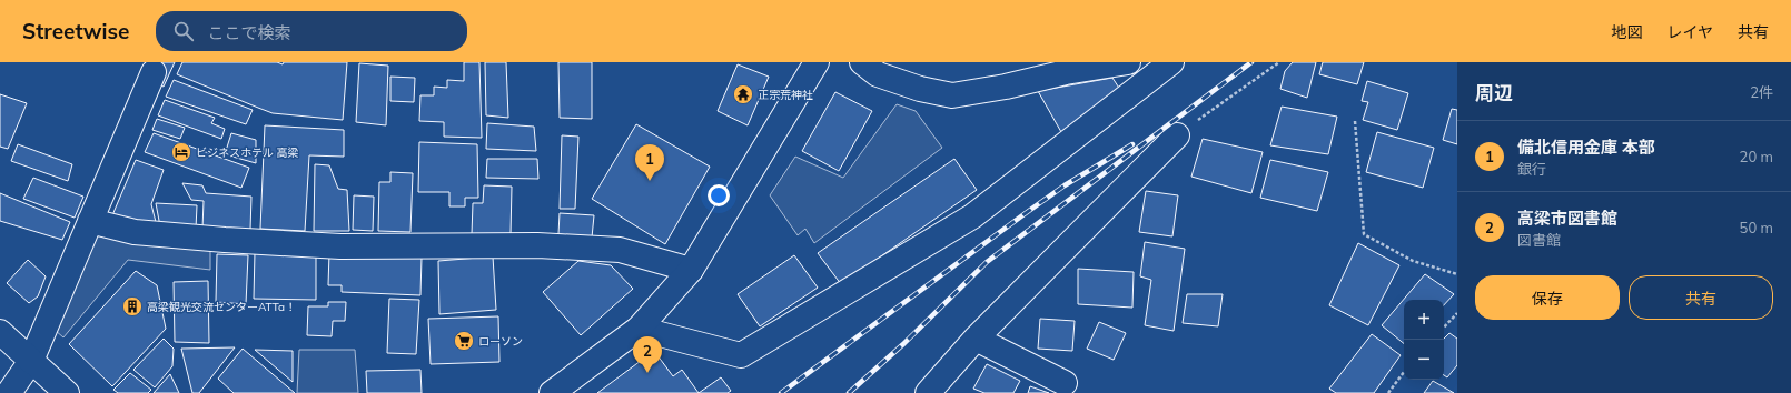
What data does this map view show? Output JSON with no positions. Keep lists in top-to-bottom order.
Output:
{
  "places": {
    "temple": ["正宗荒神社"],
    "hotel": ["ビジネスホテル 高梁"],
    "building": ["高梁観光交流センターATTa！"],
    "supermarket": ["ローソン"]
  },
  "page": {
    "header": "Streetwise",
    "search": "ここで検索",
    "nav": ["地図", "レイヤ", "共有"],
    "heading": ["周辺", "2件"],
    "list": [
      {
        "mark": "1",
        "name": "備北信用金庫 本部",
        "note": "銀行",
        "value": "20 m"
      },
      {
        "mark": "2",
        "name": "高梁市図書館",
        "note": "図書館",
        "value": "50 m"
      }
    ],
    "pins": ["1", "2"],
    "buttons": ["保存", "共有"],
    "map_buttons": ["+", "−"]
  }
}
